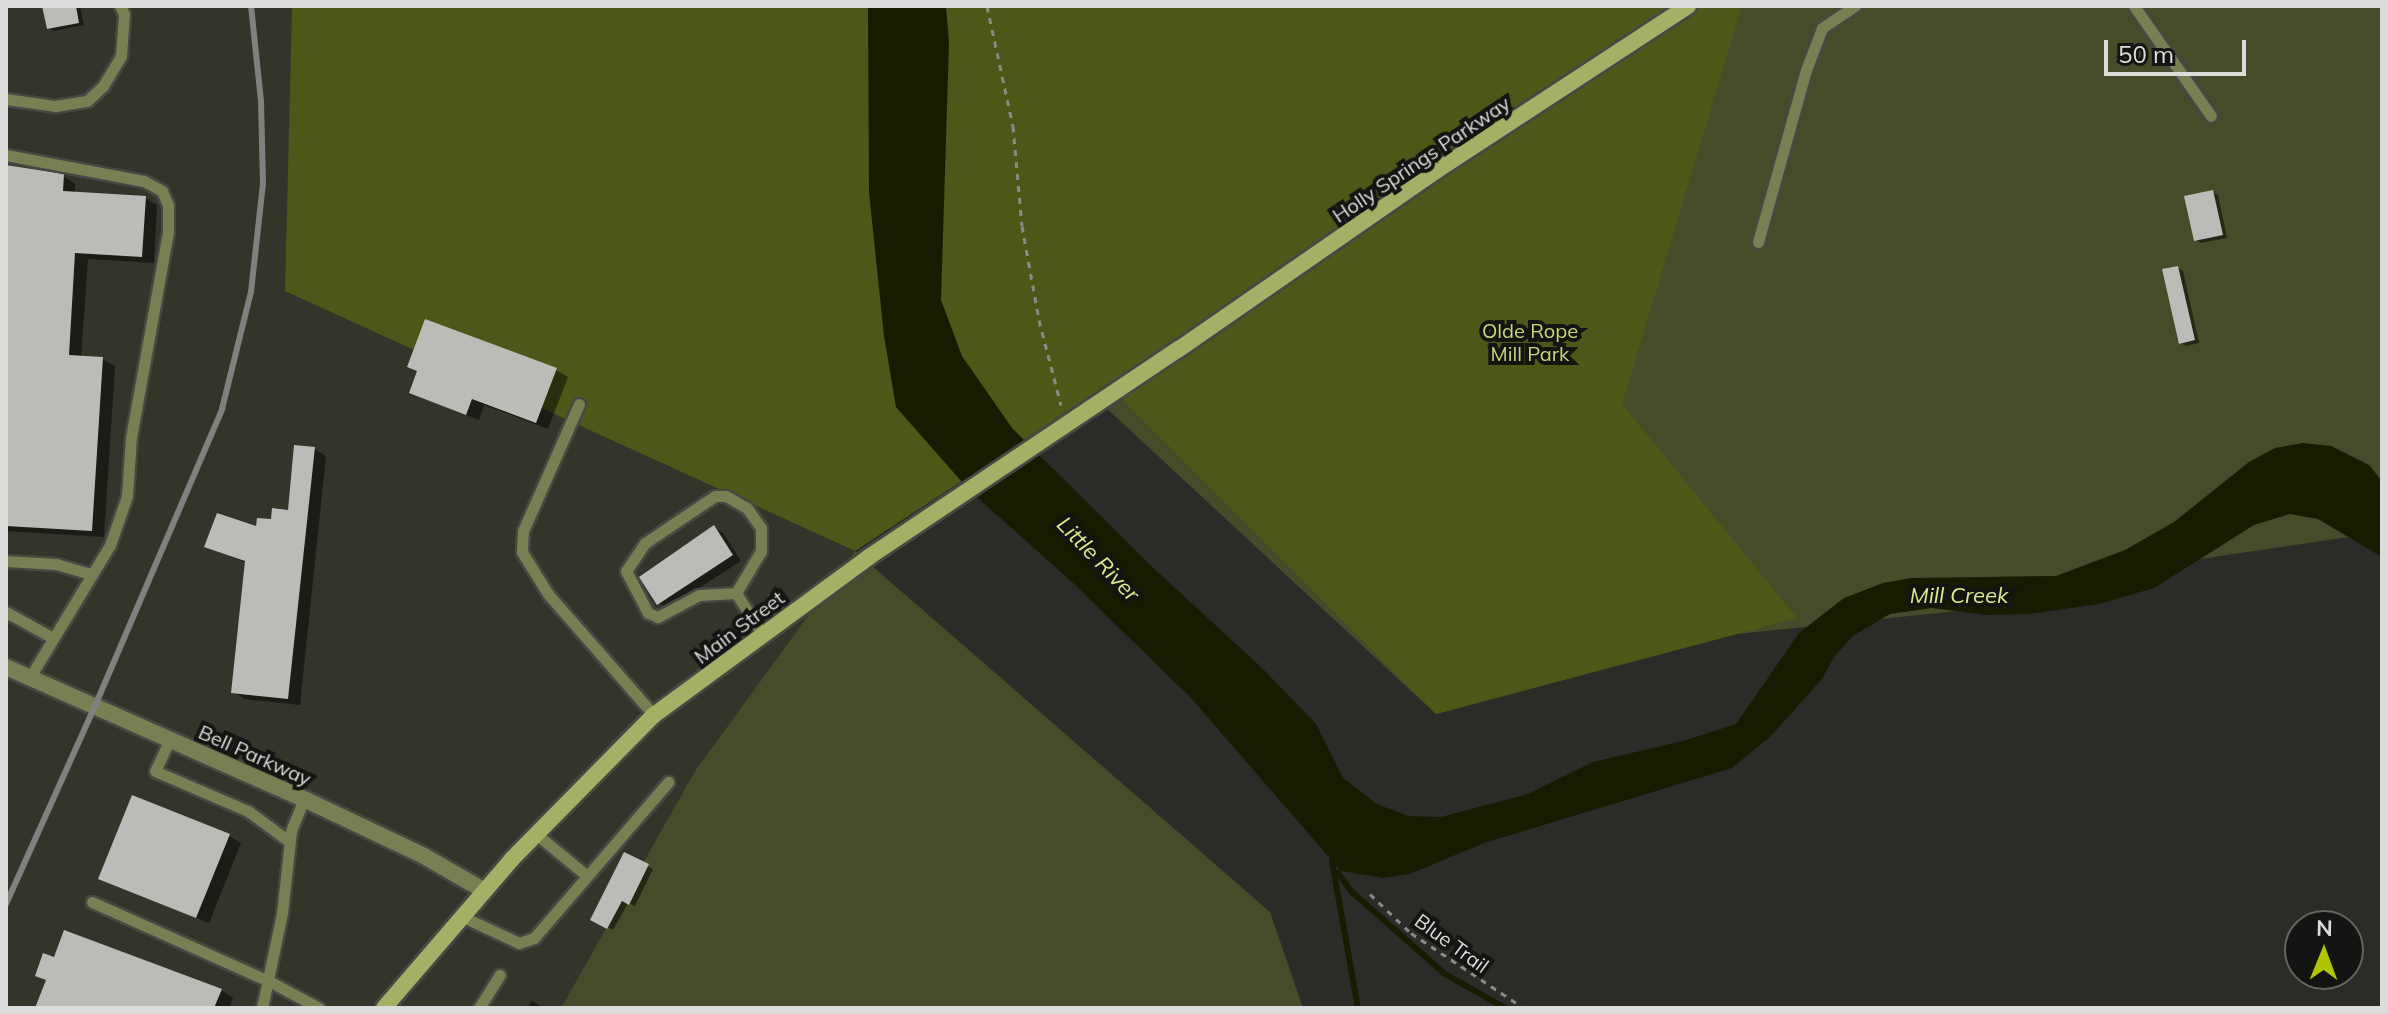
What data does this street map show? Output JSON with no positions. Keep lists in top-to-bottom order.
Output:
{
  "streets": {
    "main road": ["Holly Springs Parkway", "Main Street"],
    "street": ["Bell Parkway"],
    "path": ["Blue Trail"]
  },
  "crossings": [
    ["Holly Springs Parkway", "Main Street"],
    ["Main Street", "Bell Parkway"]
  ],
  "water": ["Little River", "Mill Creek"],
  "parks": ["Olde Rope Mill Park"],
  "scale_bar": "50 m",
  "north": "top"
}
